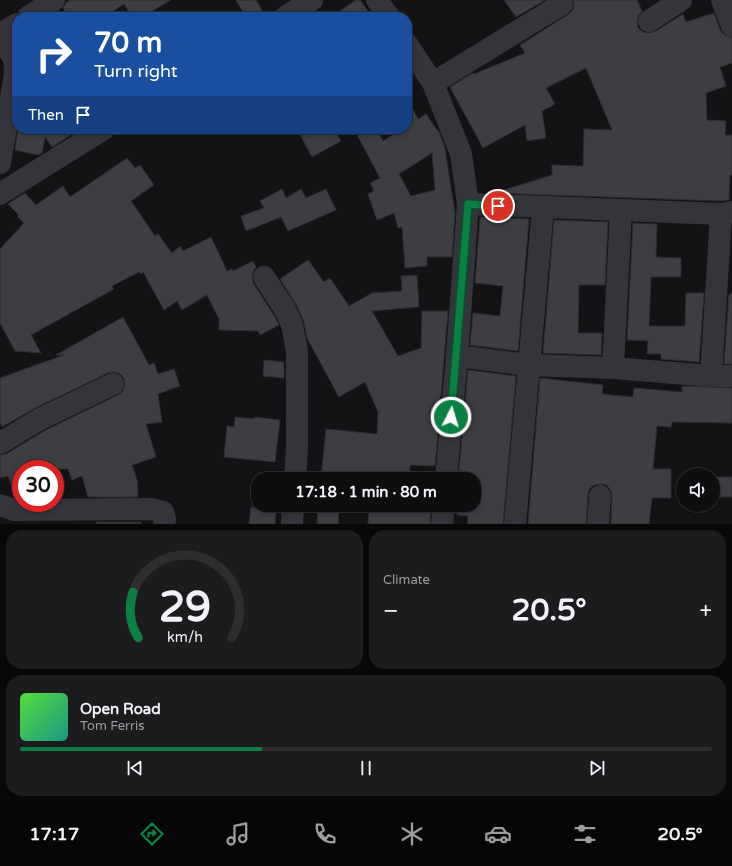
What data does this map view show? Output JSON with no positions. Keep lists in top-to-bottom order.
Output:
{
  "page": {
    "turn": ["70 m", "Turn right"],
    "then": "Then",
    "limit": "30",
    "trip": "17:18 · 1 min · 80 m",
    "tile": "Climate",
    "heat": ["−", "20.5°", "+"],
    "song": ["Open Road", "Tom Ferris"],
    "tabs": ["17:17", "20.5°"],
    "gauge": ["29", "km/h"]
  }
}
